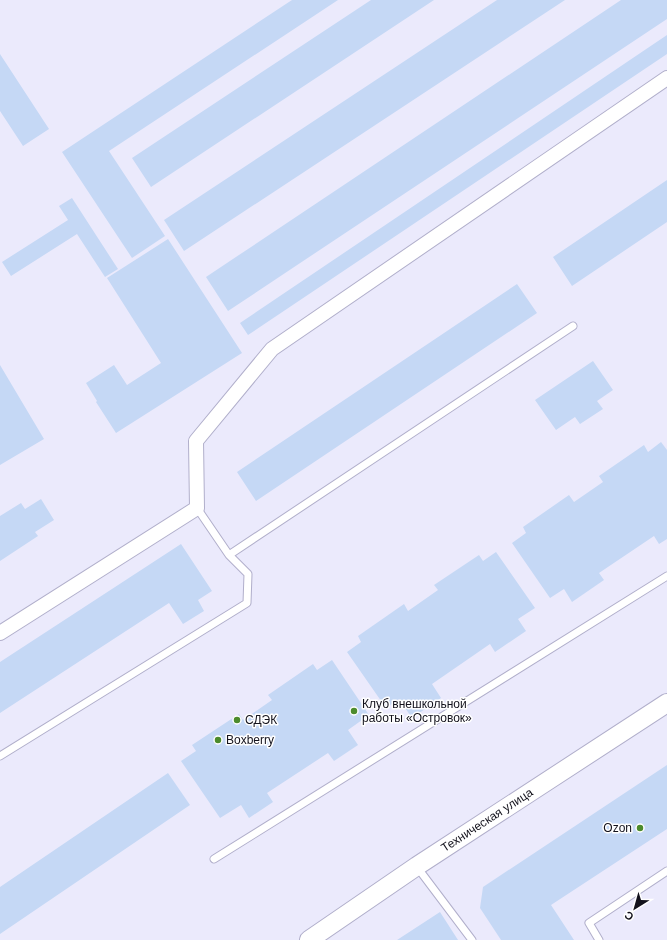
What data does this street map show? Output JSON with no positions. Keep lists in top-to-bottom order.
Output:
{
  "streets": {
    "street": ["Техническая улица"]
  },
  "places": [
    "Клуб внешкольной работы «Островок»",
    "СДЭК",
    "Boxberry",
    "Ozon"
  ],
  "north": "bottom left"
}
